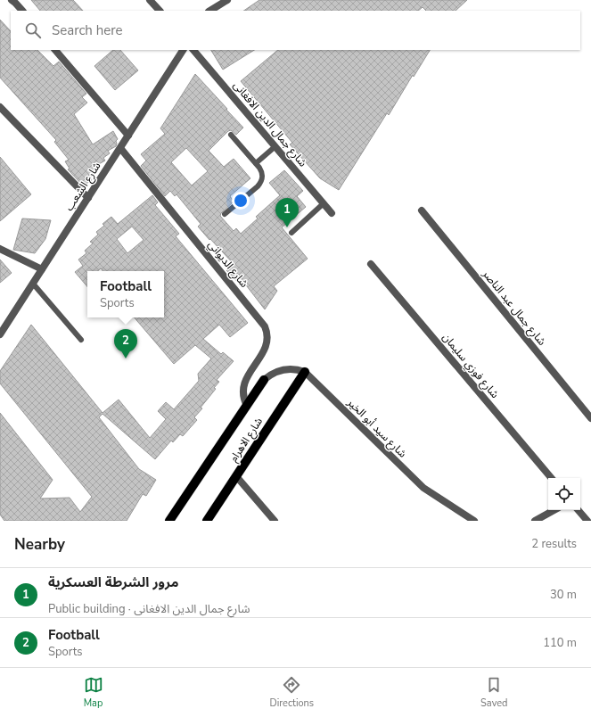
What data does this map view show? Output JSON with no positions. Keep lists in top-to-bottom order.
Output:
{
  "streets": {
    "main road": ["شارع الاهرام"],
    "street": [
      "شارع جمال الدين الافغانى",
      "شارع الشعب",
      "شارع الديواني",
      "شارع جمال عبد الناصر",
      "شارع فوزي سليمان",
      "شارع سيد أبو الخير"
    ]
  },
  "crossings": [
    ["شارع الشعب", "شارع الديواني"],
    ["شارع الديواني", "شارع الاهرام"],
    ["شارع سيد أبو الخير", "شارع الاهرام"]
  ],
  "page": {
    "search": "Search here",
    "pins": ["1", "2"],
    "popup": ["Football", "Sports"],
    "heading": ["Nearby", "2 results"],
    "list": [
      {
        "mark": "1",
        "name": "مرور الشرطة العسكرية",
        "note": "Public building · شارع جمال الدين الافغانى",
        "value": "30 m"
      },
      {
        "mark": "2",
        "name": "Football",
        "note": "Sports",
        "value": "110 m"
      }
    ],
    "nav": ["Map", "Directions", "Saved"]
  }
}
